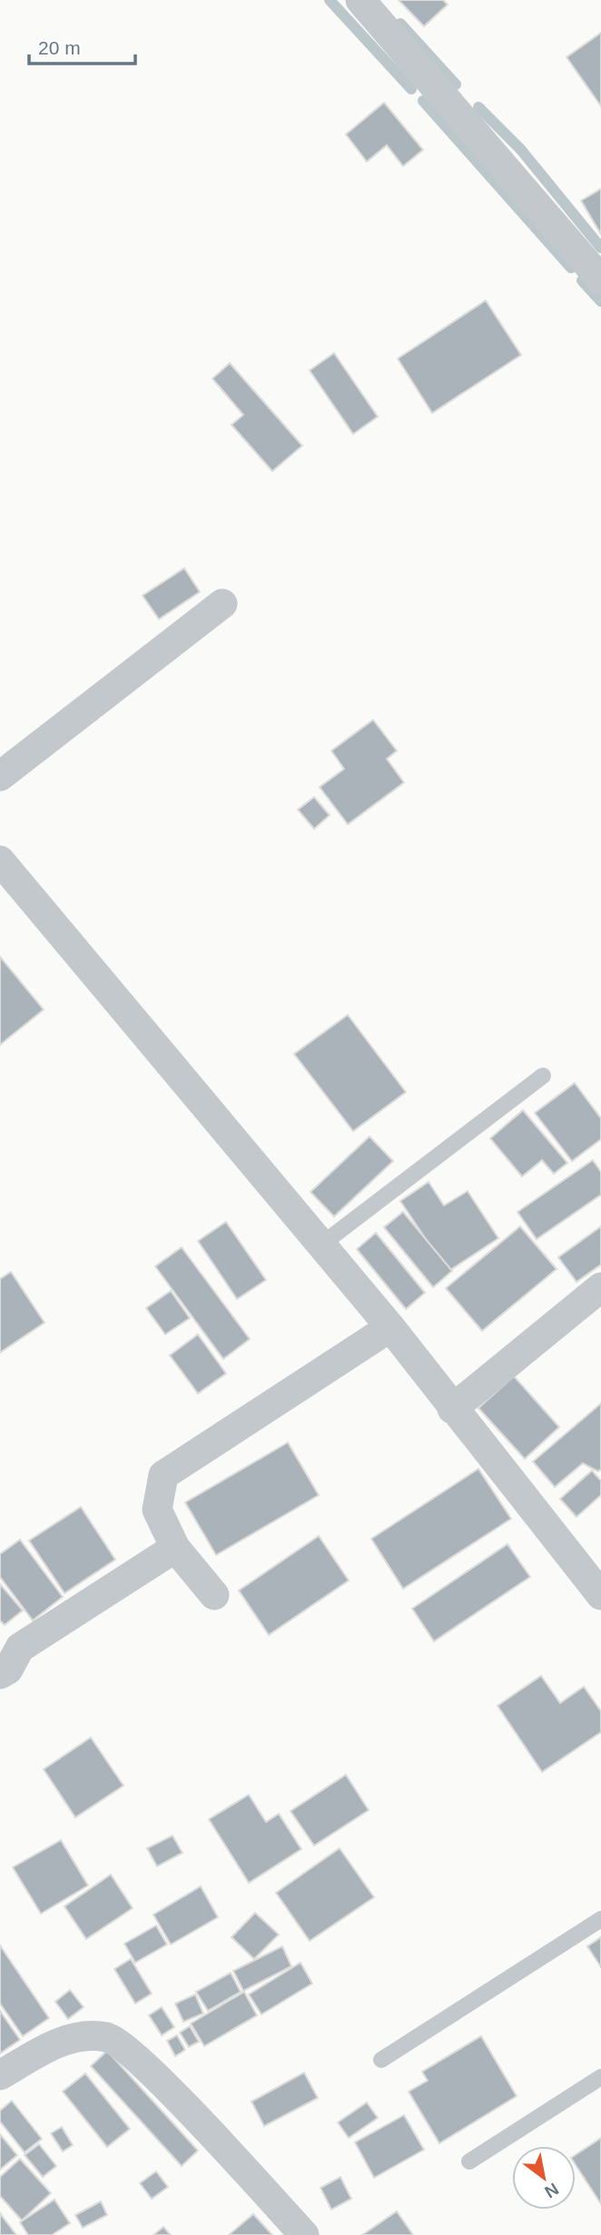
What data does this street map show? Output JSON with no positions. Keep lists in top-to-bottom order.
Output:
{
  "scale_bar": "20 m",
  "north": "bottom right"
}
